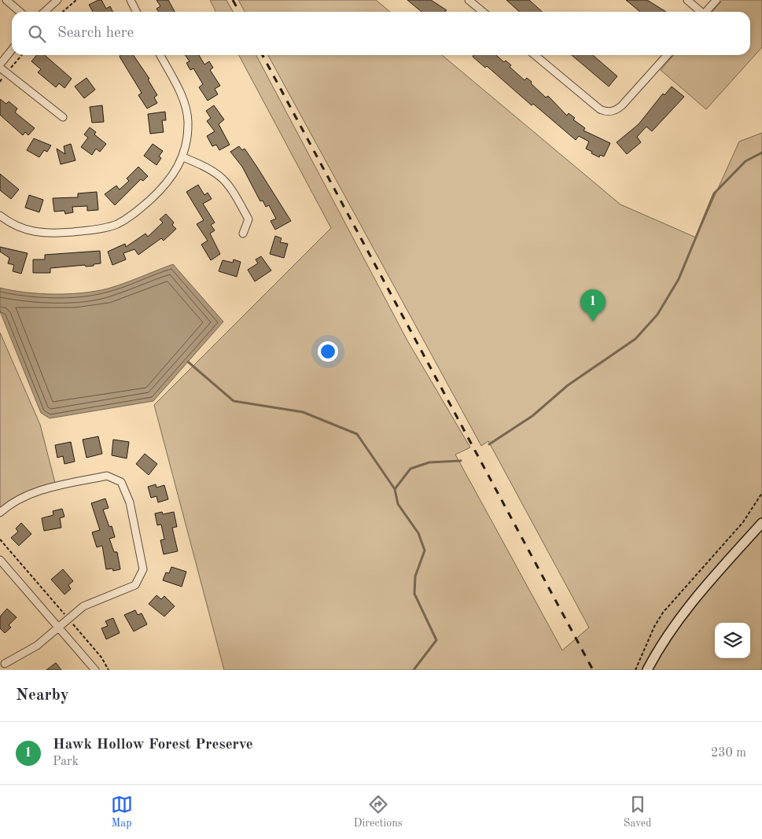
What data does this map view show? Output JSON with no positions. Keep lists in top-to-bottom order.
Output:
{
  "page": {
    "search": "Search here",
    "pins": "1",
    "heading": "Nearby",
    "list": [
      {
        "mark": "1",
        "name": "Hawk Hollow Forest Preserve",
        "note": "Park",
        "value": "230 m"
      }
    ],
    "nav": ["Map", "Directions", "Saved"]
  }
}
